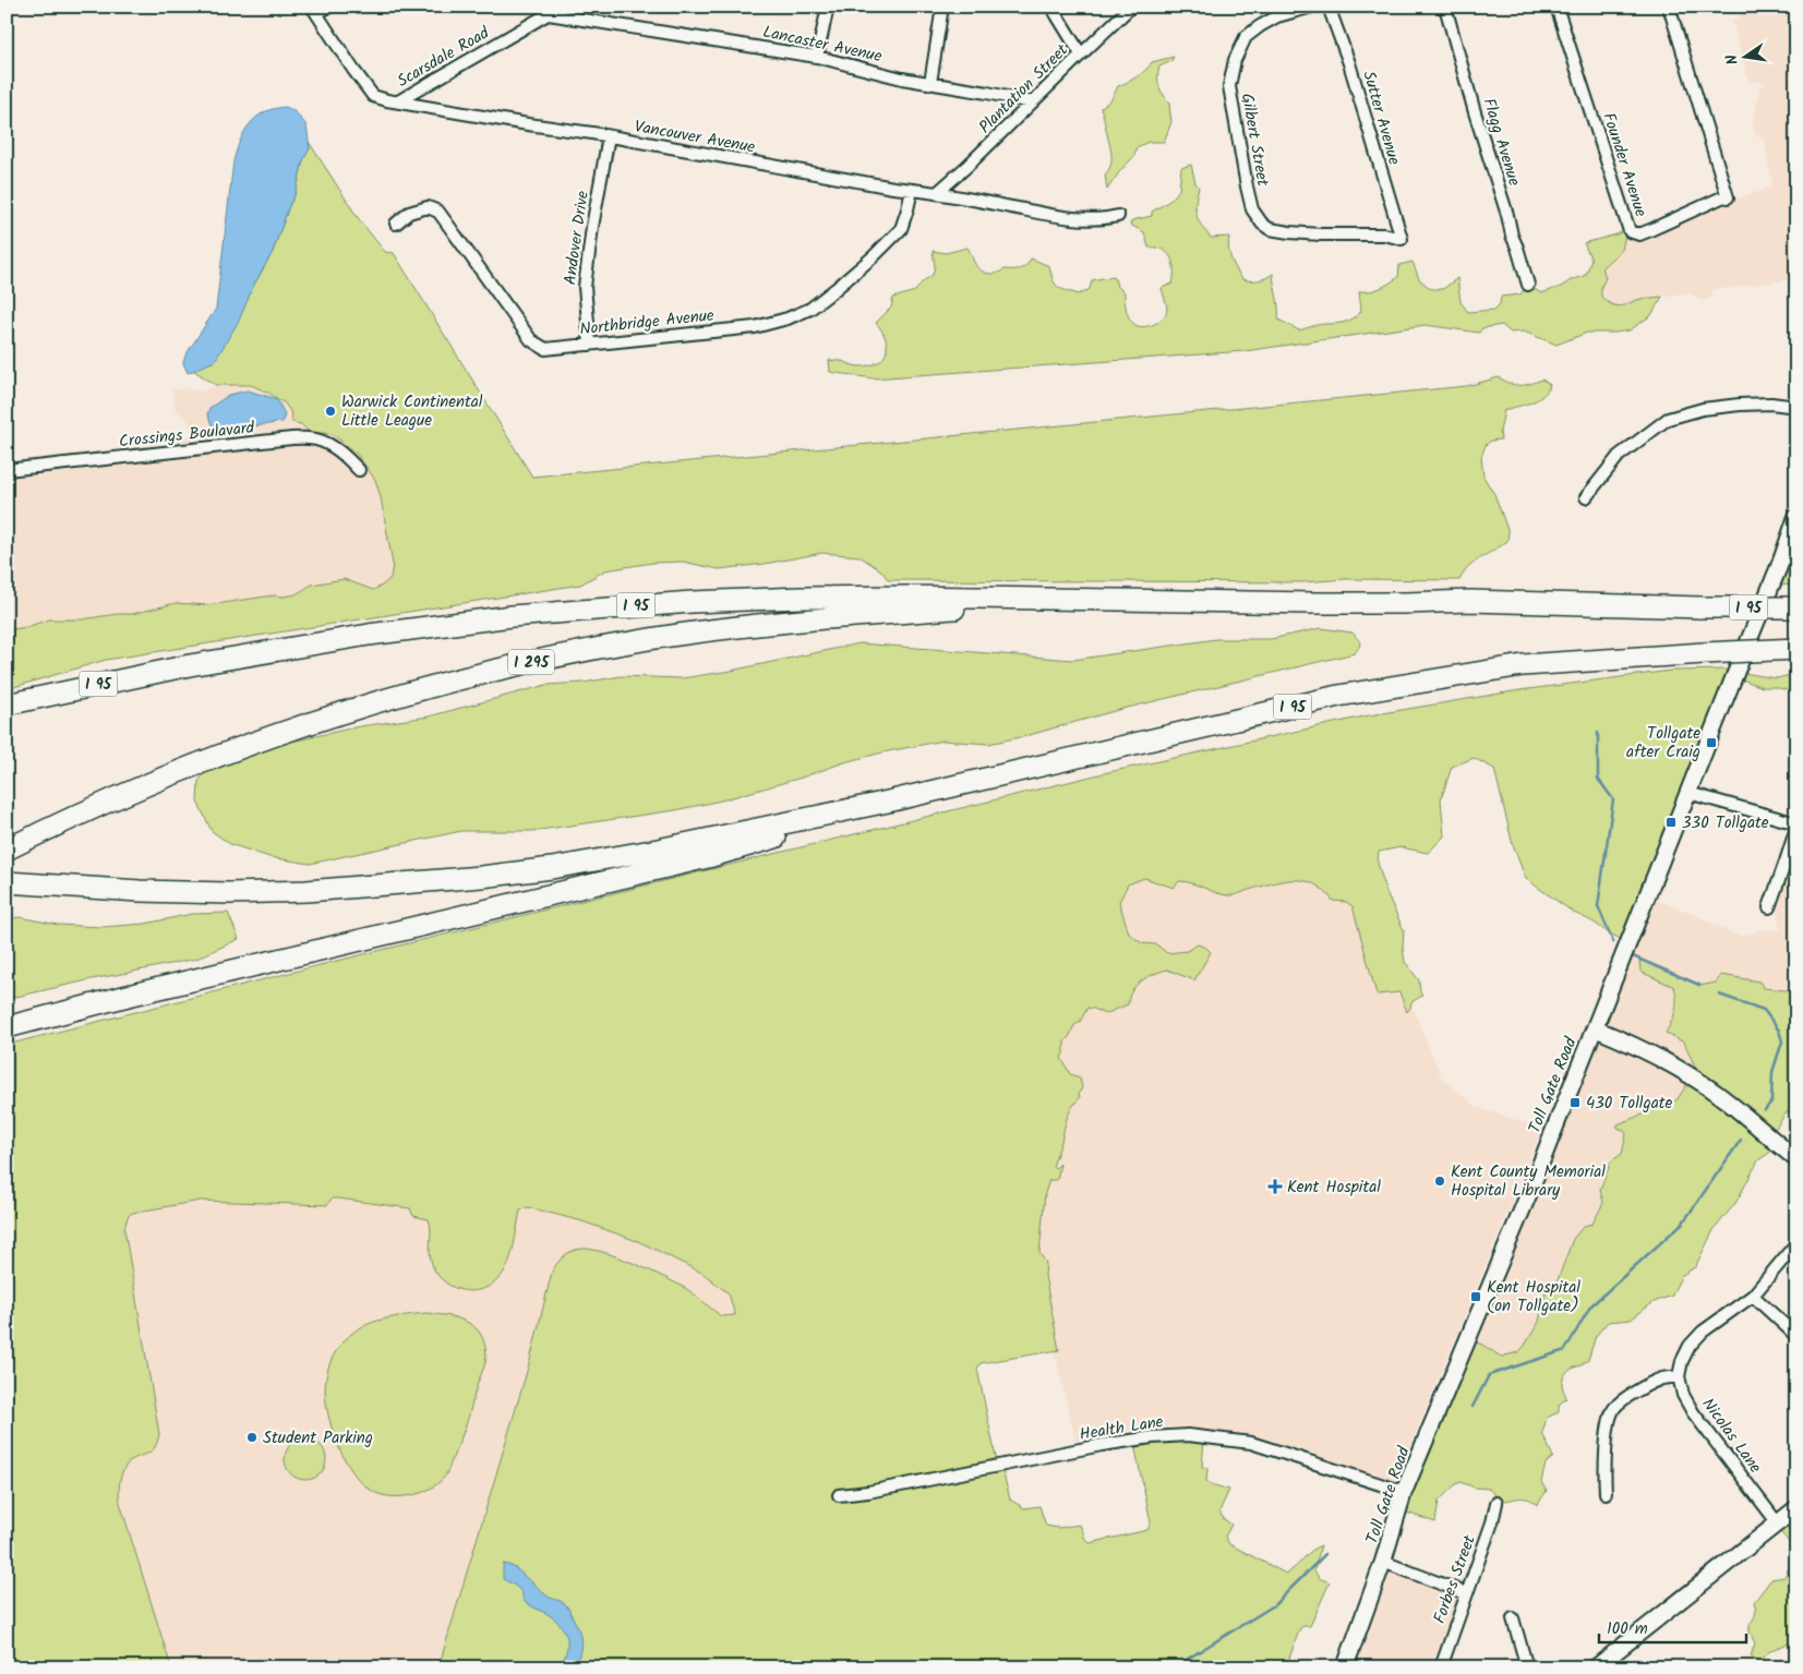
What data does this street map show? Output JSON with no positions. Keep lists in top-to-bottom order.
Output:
{
  "streets": {
    "highway": ["I 95", "I 295"],
    "main road": ["Toll Gate Road"],
    "street": [
      "Lancaster Avenue",
      "Scarsdale Road",
      "Plantation Street",
      "Sutter Avenue",
      "Vancouver Avenue",
      "Gilbert Street",
      "Flagg Avenue",
      "Founder Avenue",
      "Andover Drive",
      "Northbridge Avenue",
      "Crossings Boulavard",
      "Health Lane",
      "Nicolas Lane",
      "Forbes Street"
    ]
  },
  "crossings": [
    ["Lancaster Avenue", "Scarsdale Road"],
    ["Lancaster Avenue", "Plantation Street"],
    ["Scarsdale Road", "Vancouver Avenue"],
    ["Plantation Street", "Vancouver Avenue"],
    ["Sutter Avenue", "Gilbert Street"],
    ["Vancouver Avenue", "Andover Drive"],
    ["Vancouver Avenue", "Northbridge Avenue"],
    ["Andover Drive", "Northbridge Avenue"],
    ["I 95", "I 295"],
    ["Toll Gate Road", "Health Lane"]
  ],
  "places": {
    "other": ["Warwick Continental Little League", "Kent County Memorial Hospital Library", "Student Parking"],
    "transit": [
      "Tollgate after Craig",
      "330 Tollgate",
      "430 Tollgate",
      "Kent Hospital (on Tollgate)"
    ],
    "health": ["Kent Hospital"]
  },
  "scale_bar": "100 m",
  "north": "left"
}
